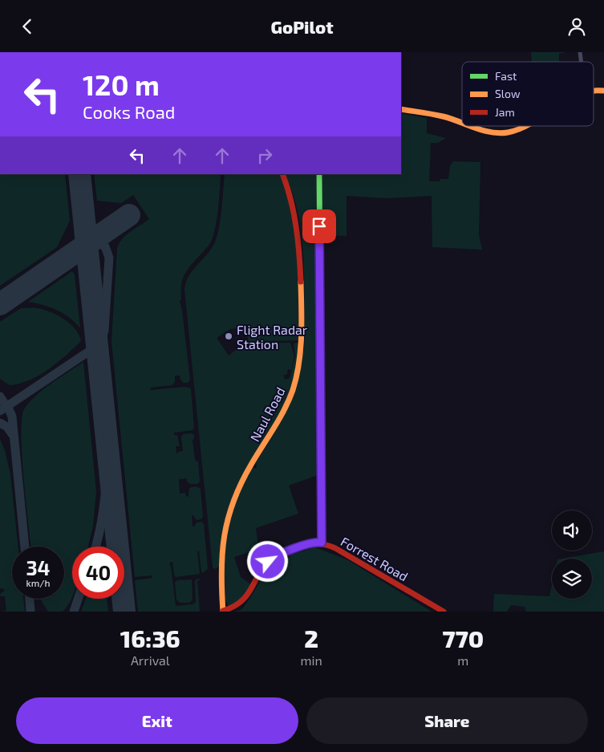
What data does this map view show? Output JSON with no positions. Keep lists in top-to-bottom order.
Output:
{
  "streets": {
    "street": ["Naul Road", "Forrest Road"]
  },
  "crossings": [
    ["Naul Road", "Forrest Road"]
  ],
  "places": ["Flight Radar Station"],
  "legend": ["Fast", "Slow", "Jam"],
  "page": {
    "header": "GoPilot",
    "turn": ["120 m", "Cooks Road"],
    "speed": "34 km/h",
    "limit": "40",
    "eta": [
      "16:36",
      "Arrival",
      "2",
      "min",
      "770",
      "m"
    ],
    "buttons": ["Exit", "Share"]
  }
}
